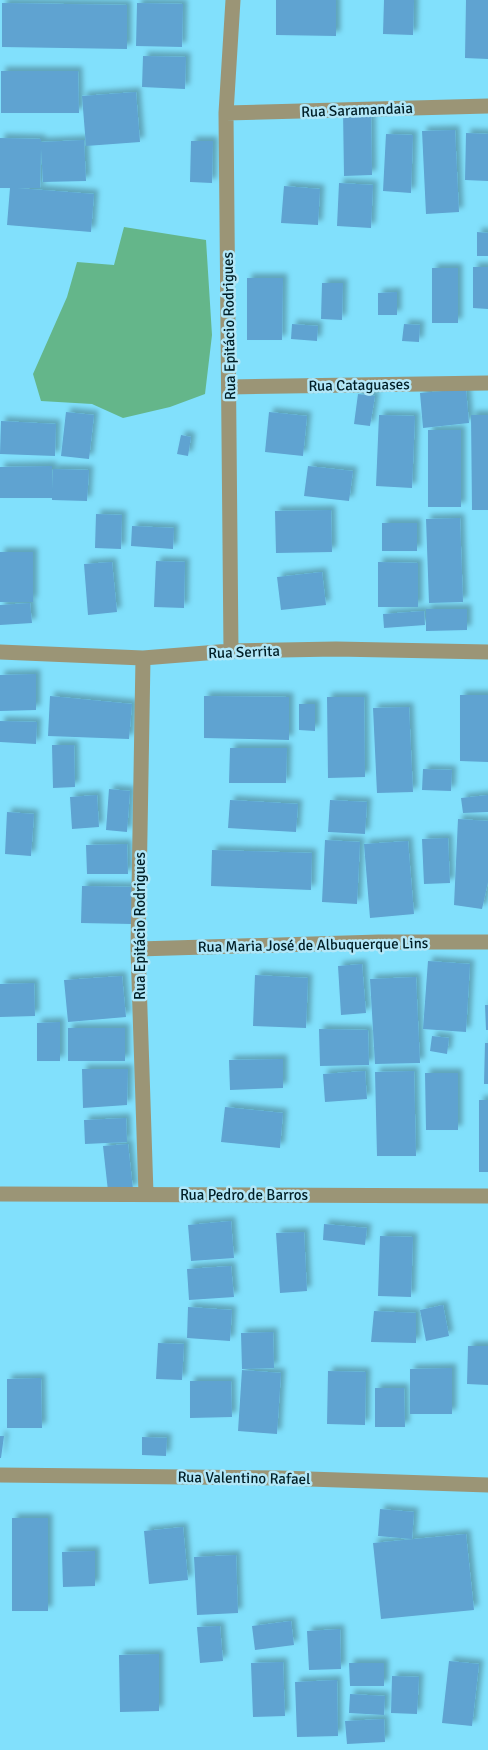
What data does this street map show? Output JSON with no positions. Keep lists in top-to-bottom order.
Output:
{
  "streets": {
    "street": [
      "Rua Saramandaia",
      "Rua Epitácio Rodrigues",
      "Rua Cataguases",
      "Rua Serrita",
      "Rua Maria José de Albuquerque Lins",
      "Rua Pedro de Barros",
      "Rua Valentino Rafael"
    ]
  },
  "crossings": [
    ["Rua Saramandaia", "Rua Epitácio Rodrigues"],
    ["Rua Epitácio Rodrigues", "Rua Cataguases"],
    ["Rua Epitácio Rodrigues", "Rua Serrita"],
    ["Rua Epitácio Rodrigues", "Rua Maria José de Albuquerque Lins"],
    ["Rua Epitácio Rodrigues", "Rua Pedro de Barros"]
  ]
}
